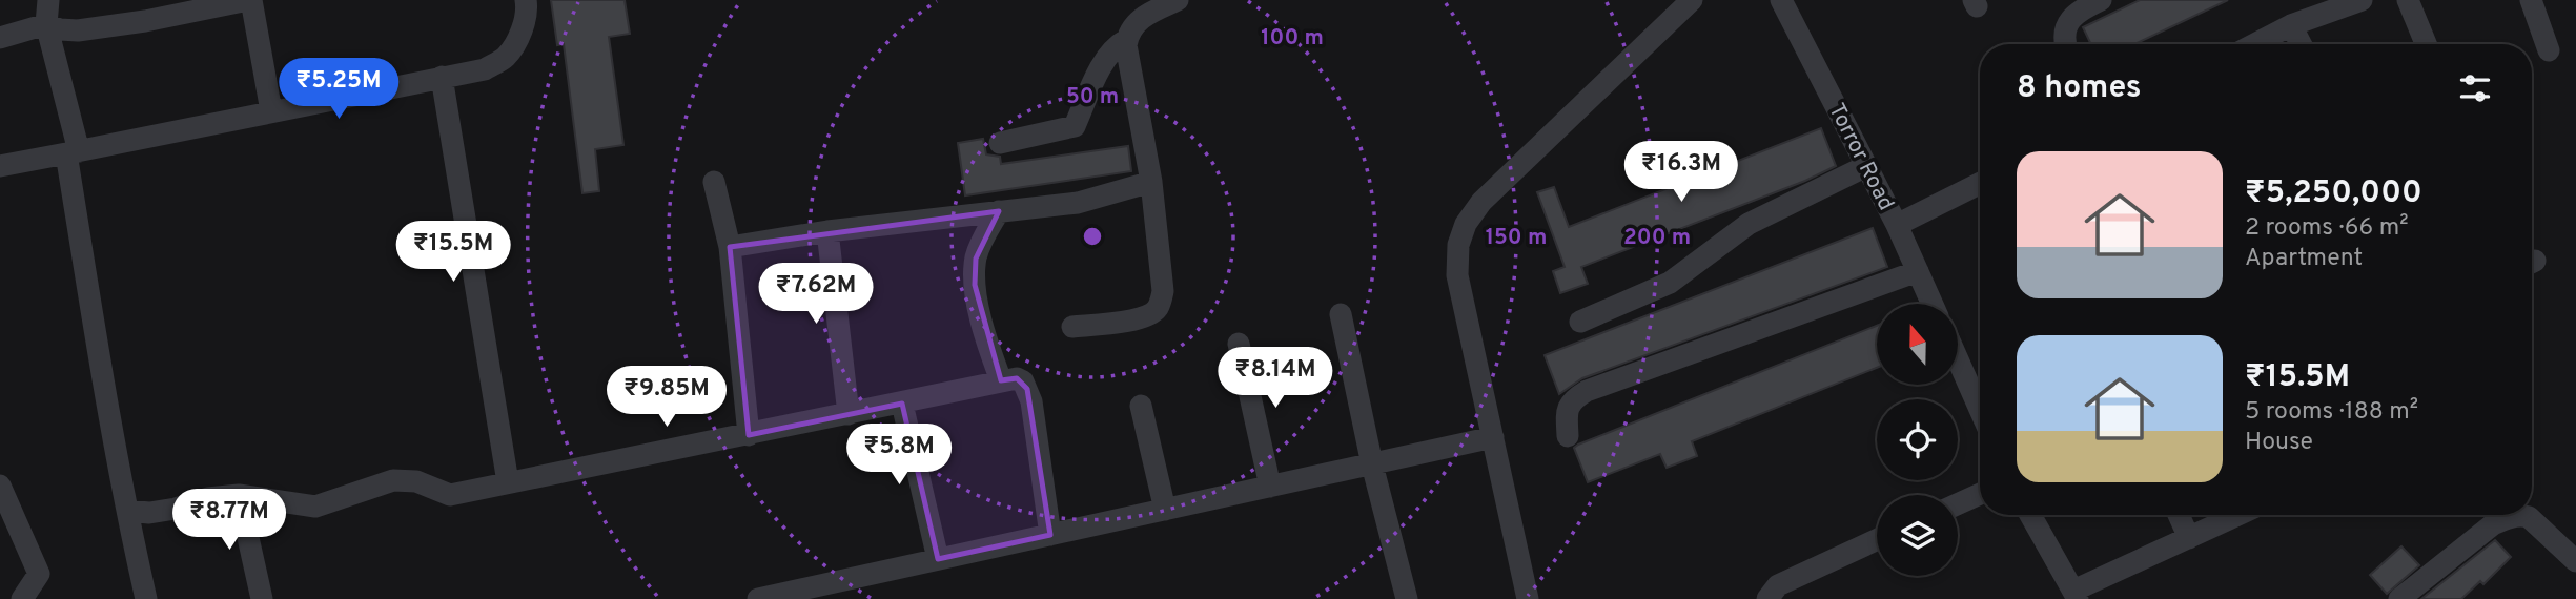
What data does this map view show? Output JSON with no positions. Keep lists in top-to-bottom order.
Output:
{
  "streets": {
    "street": ["Torror Road"]
  },
  "north": "top",
  "page": {
    "heading": "8 homes",
    "price": [
      "₹5.25M",
      "₹16.3M",
      "₹15.5M",
      "₹7.62M",
      "₹8.14M",
      "₹9.85M",
      "₹5.8M",
      "₹8.77M"
    ],
    "list": [
      {
        "name": "₹5,250,000",
        "note": "2 rooms · 66 m² · Apartment"
      },
      {
        "name": "₹15.5M",
        "note": "5 rooms · 188 m² · House"
      }
    ]
  },
  "rings": [
    "100 m",
    "50 m",
    "150 m",
    "200 m"
  ]
}
